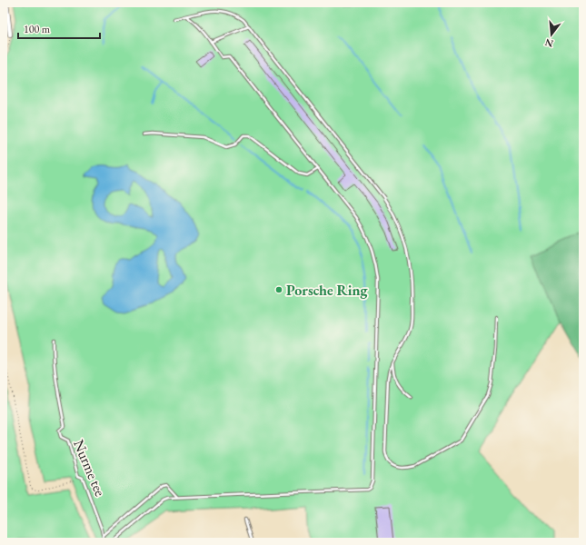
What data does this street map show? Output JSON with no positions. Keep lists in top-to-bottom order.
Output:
{
  "streets": {
    "lane": ["Nurme tee"]
  },
  "places": ["Porsche Ring"],
  "scale_bar": "100 m",
  "north": "bottom"
}
